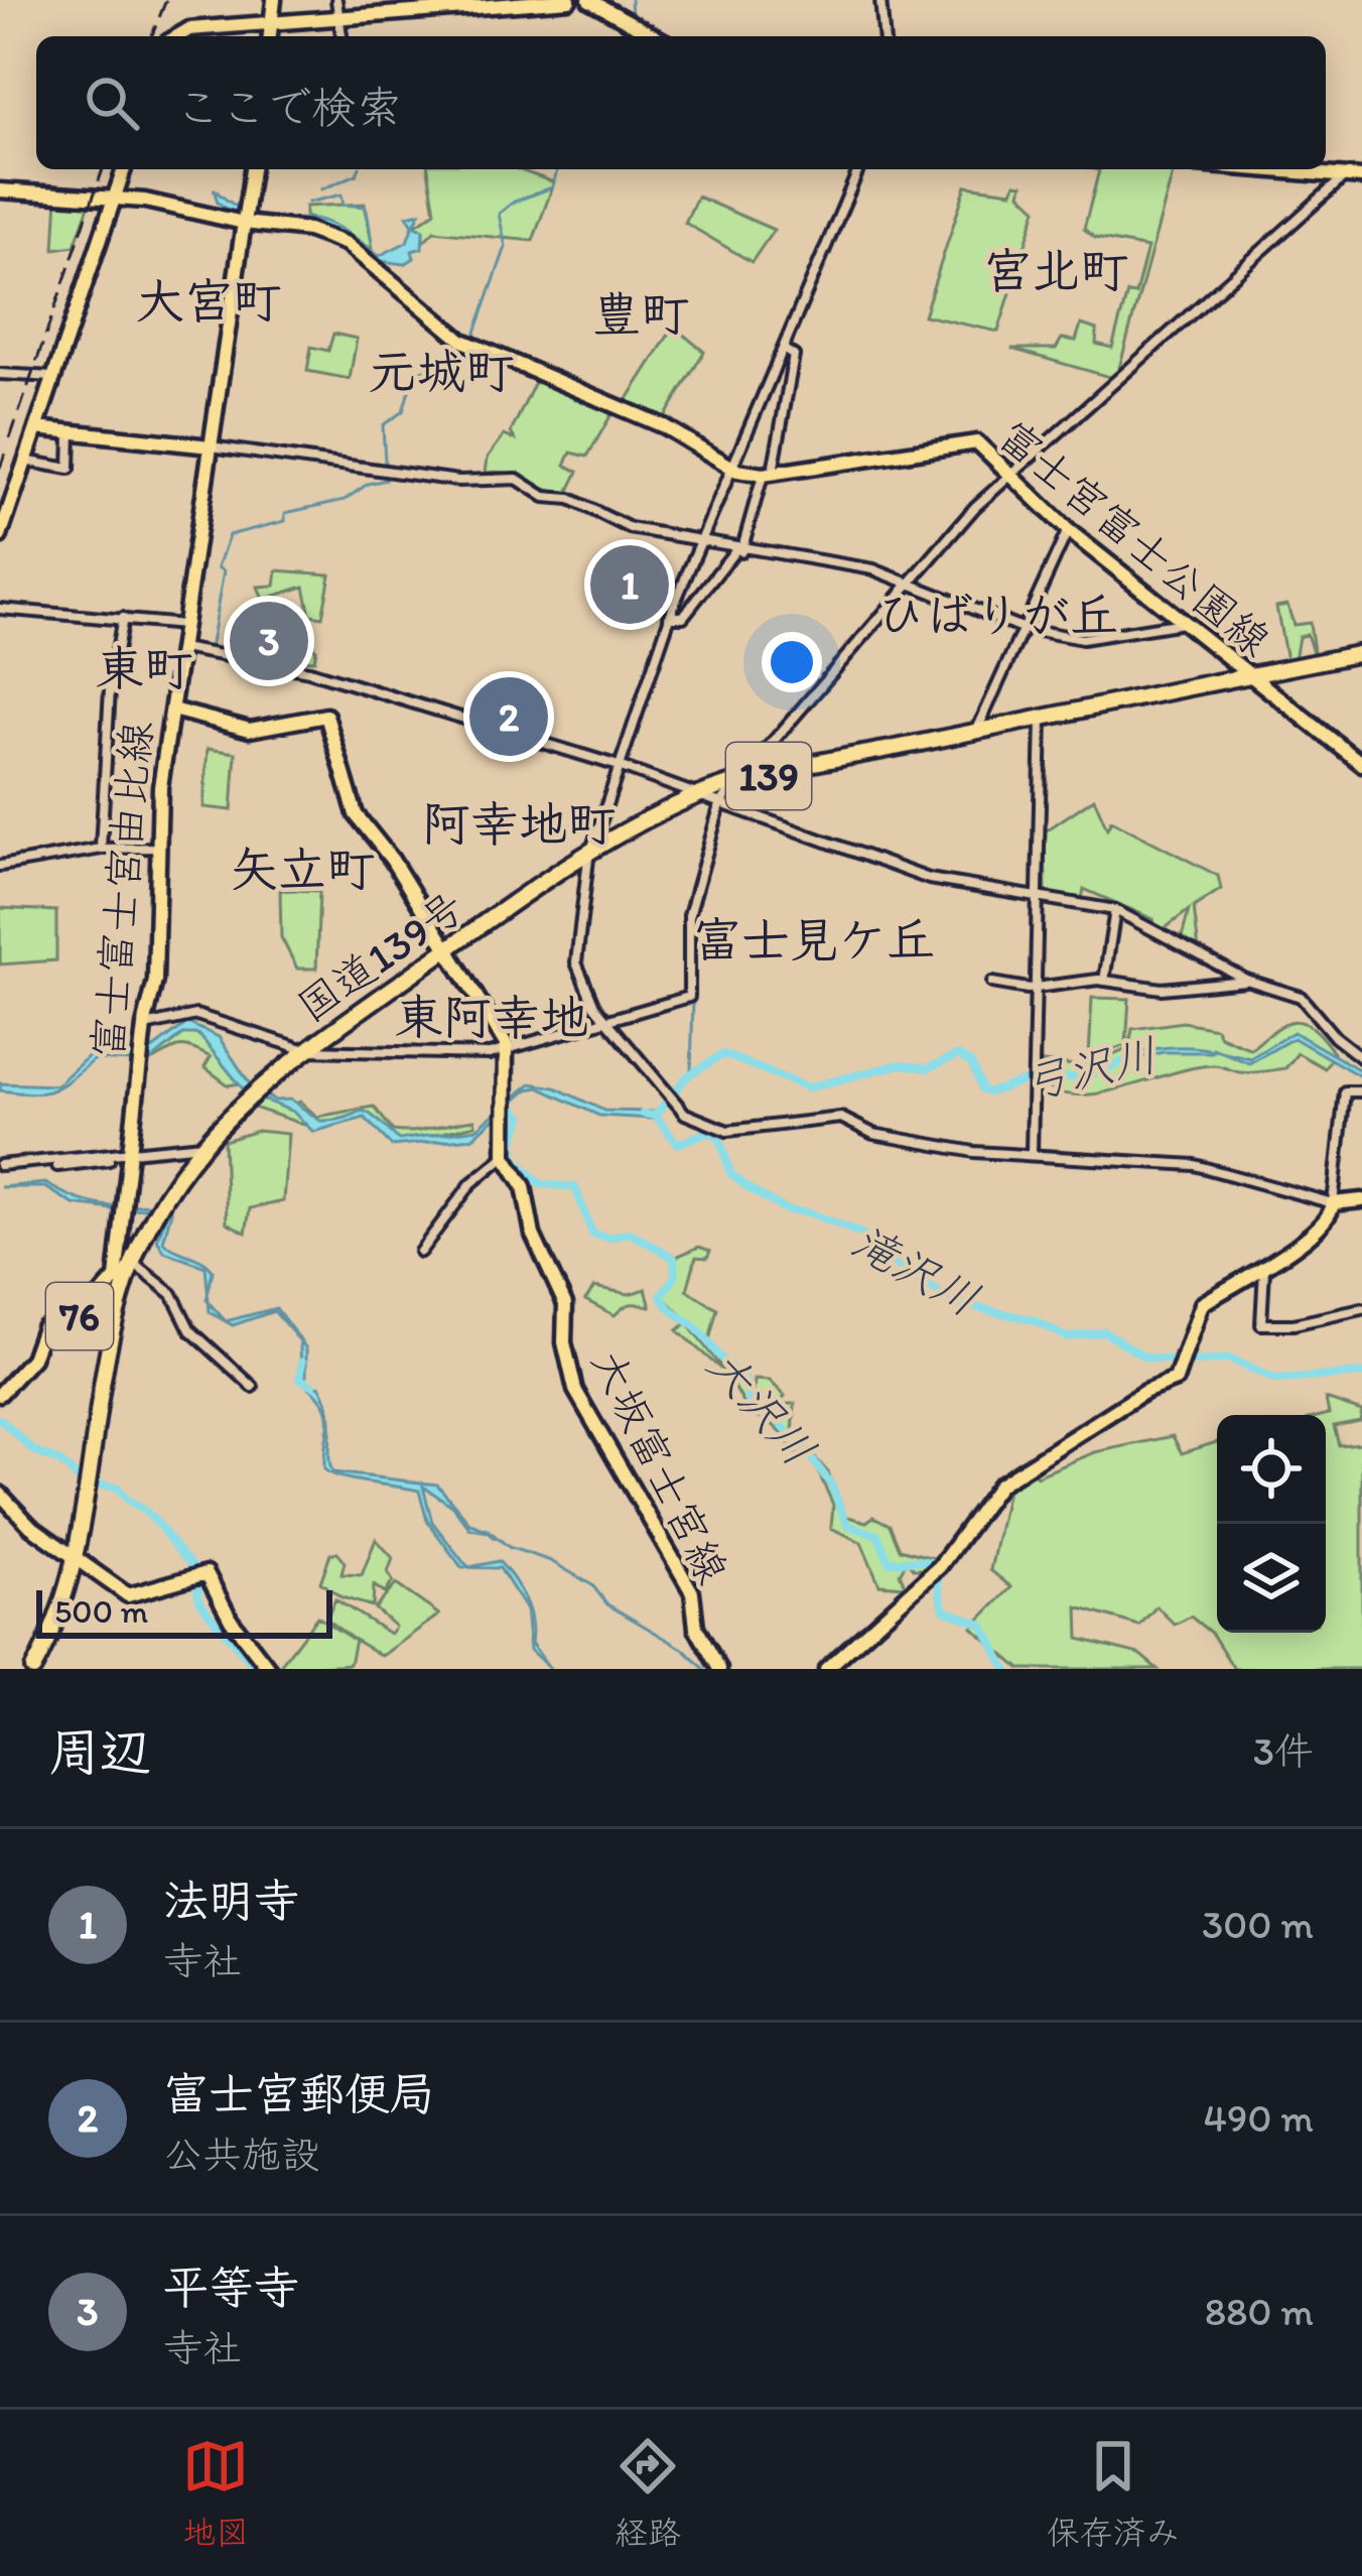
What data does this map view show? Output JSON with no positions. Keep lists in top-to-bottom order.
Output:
{
  "streets": {
    "highway": ["139", "国道139号"],
    "main road": [
      "富士宮富士公園線",
      "富士富士宮由比線",
      "76",
      "大坂富士宮線"
    ]
  },
  "crossings": [
    ["富士宮富士公園線", "富士富士宮由比線"],
    ["富士宮富士公園線", "国道139号"]
  ],
  "districts": [
    "宮北町",
    "大宮町",
    "豊町",
    "元城町",
    "ひばりが丘",
    "東町",
    "阿幸地町",
    "矢立町",
    "富士見ケ丘",
    "東阿幸地"
  ],
  "water": ["弓沢川", "滝沢川", "大沢川"],
  "scale_bar": "500 m",
  "page": {
    "search": "ここで検索",
    "pins": ["1", "3", "2"],
    "scale": "500 m",
    "heading": ["周辺", "3件"],
    "list": [
      {
        "mark": "1",
        "name": "法明寺",
        "note": "寺社",
        "value": "300 m"
      },
      {
        "mark": "2",
        "name": "富士宮郵便局",
        "note": "公共施設",
        "value": "490 m"
      },
      {
        "mark": "3",
        "name": "平等寺",
        "note": "寺社",
        "value": "880 m"
      }
    ],
    "nav": ["地図", "経路", "保存済み"]
  }
}
